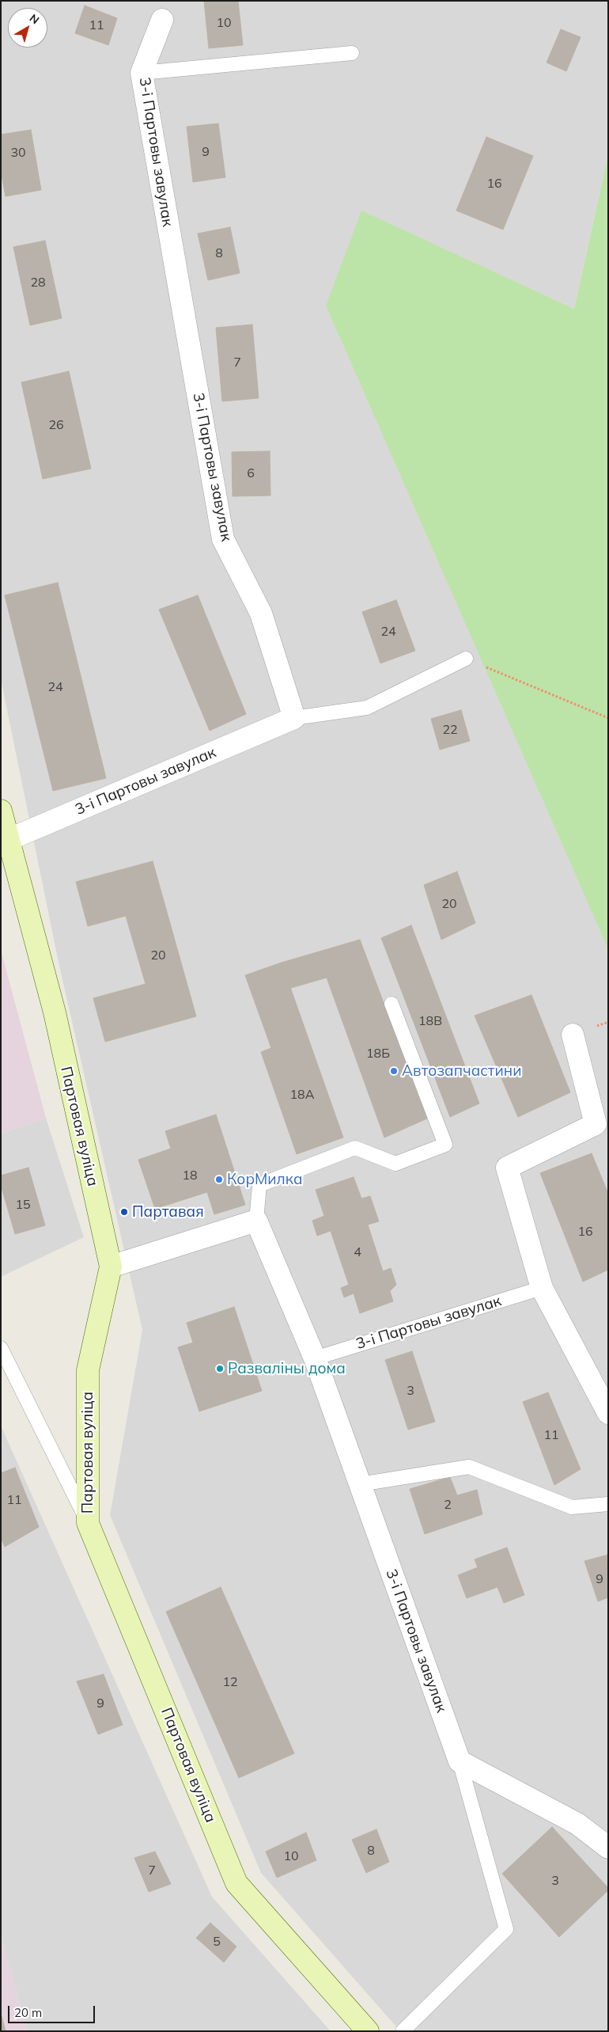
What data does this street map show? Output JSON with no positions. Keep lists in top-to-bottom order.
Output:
{
  "streets": {
    "street": ["3-і Партовы завулак", "Партовая вуліца"]
  },
  "crossings": [
    ["3-і Партовы завулак", "Партовая вуліца"]
  ],
  "places": [
    "Автозапчастини",
    "КорМилка",
    "Партавая",
    "Разваліны дома"
  ],
  "house_numbers": [
    "10",
    "11",
    "9",
    "30",
    "16",
    "8",
    "28",
    "7",
    "26",
    "6",
    "24",
    "24",
    "22",
    "20",
    "20",
    "18В",
    "18Б",
    "18А",
    "18",
    "15",
    "16",
    "4",
    "3",
    "11",
    "11",
    "2",
    "9",
    "12",
    "9",
    "8",
    "10",
    "7",
    "3",
    "5"
  ],
  "scale_bar": "20 m",
  "north": "top right"
}
